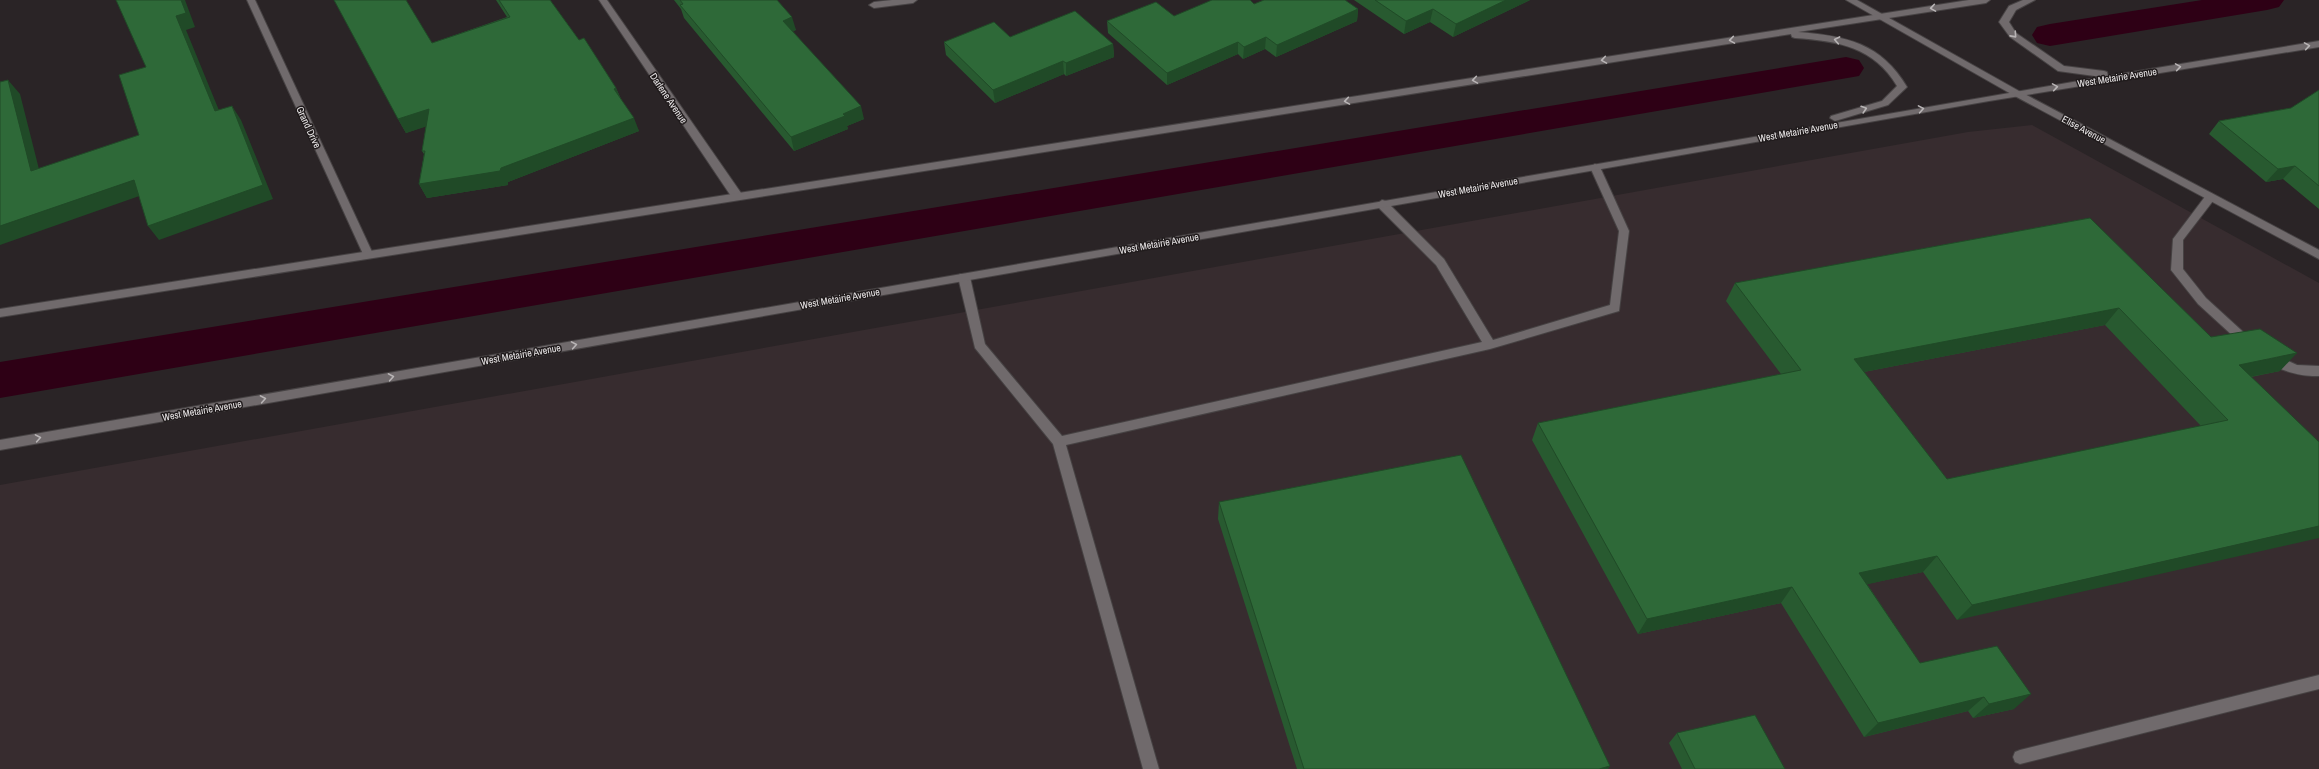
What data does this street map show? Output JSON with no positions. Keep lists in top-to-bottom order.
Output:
{
  "streets": {
    "main road": [
      "West Metairie Avenue",
      "Darlene Avenue",
      "Grand Drive",
      "Elise Avenue"
    ]
  },
  "crossings": [
    ["West Metairie Avenue", "Elise Avenue"]
  ],
  "one_way": ["West Metairie Avenue"]
}
